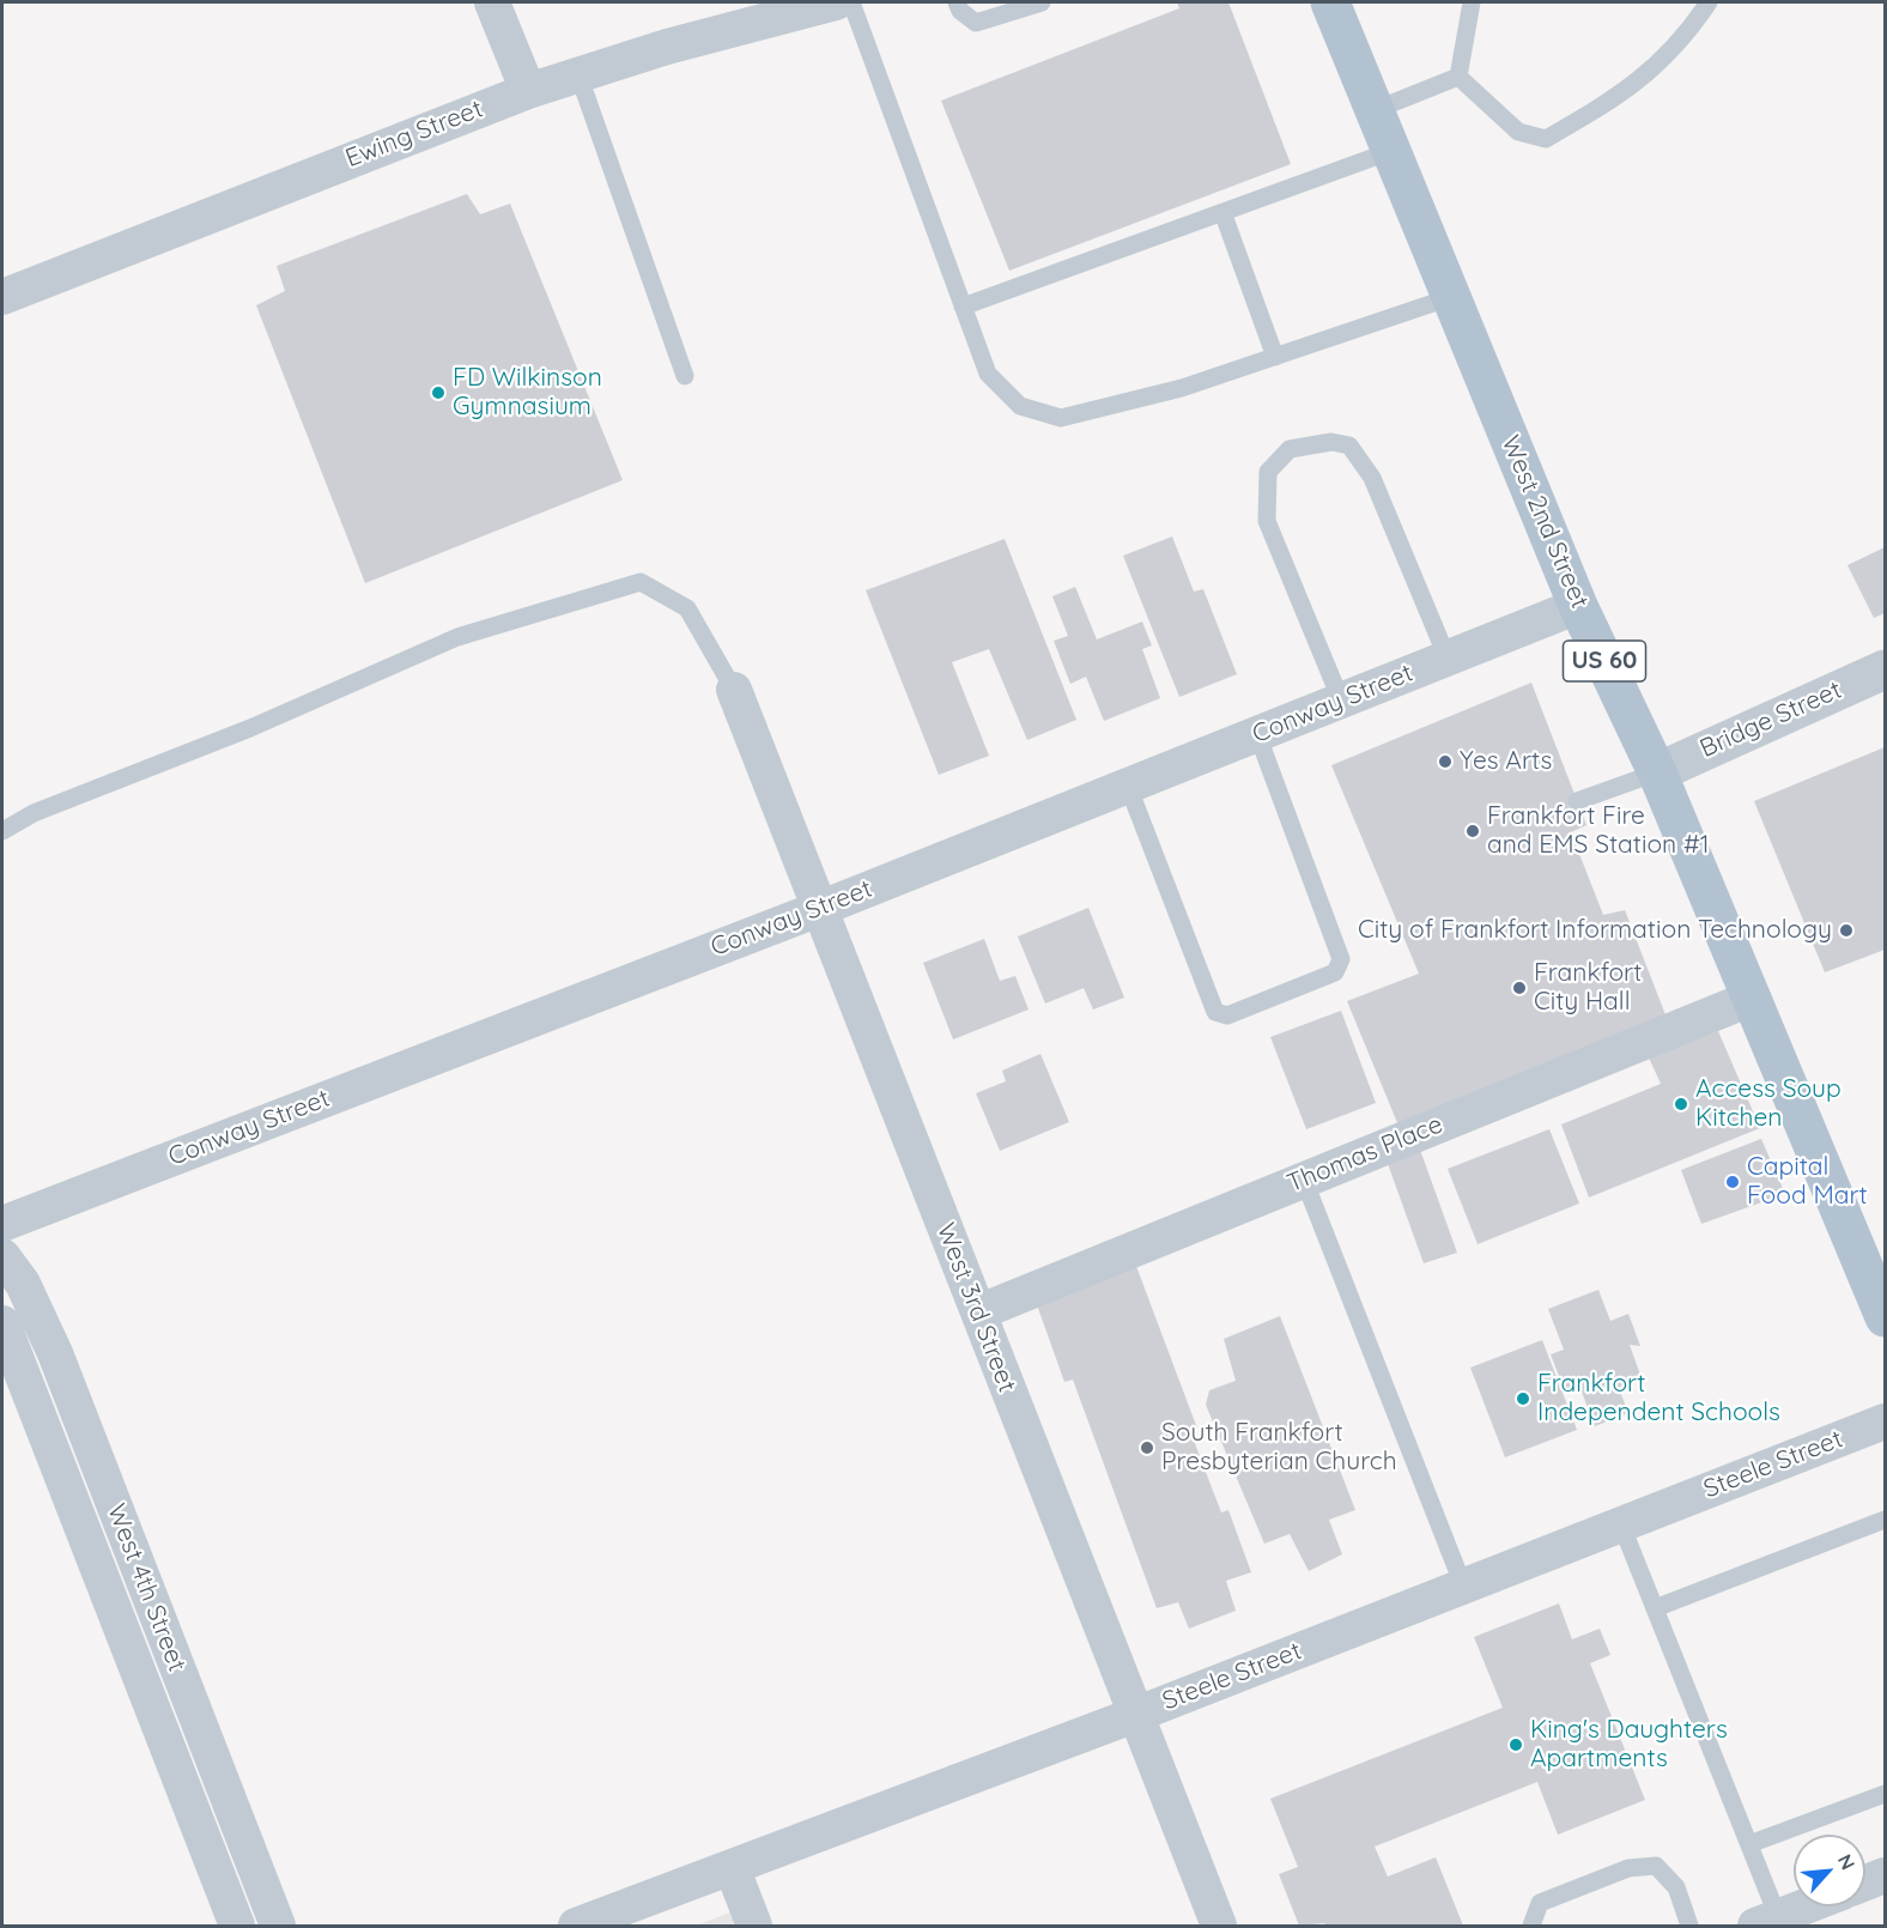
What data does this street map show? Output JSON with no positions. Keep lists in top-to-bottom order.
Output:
{
  "streets": {
    "main road": ["West 2nd Street", "US 60"],
    "street": [
      "Ewing Street",
      "Conway Street",
      "Bridge Street",
      "Thomas Place",
      "West 3rd Street",
      "Steele Street",
      "West 4th Street"
    ]
  },
  "crossings": [
    ["West 2nd Street", "Conway Street"],
    ["West 2nd Street", "Bridge Street"],
    ["West 2nd Street", "Thomas Place"],
    ["Conway Street", "West 3rd Street"],
    ["Thomas Place", "West 3rd Street"],
    ["West 3rd Street", "Steele Street"]
  ],
  "places": [
    "FD Wilkinson Gymnasium",
    "Yes Arts",
    "Frankfort Fire and EMS Station #1",
    "City of Frankfort Information Technology",
    "Frankfort City Hall",
    "Access Soup Kitchen",
    "Capital Food Mart",
    "Frankfort Independent Schools",
    "South Frankfort Presbyterian Church",
    "King's Daughters Apartments"
  ],
  "north": "top right"
}
